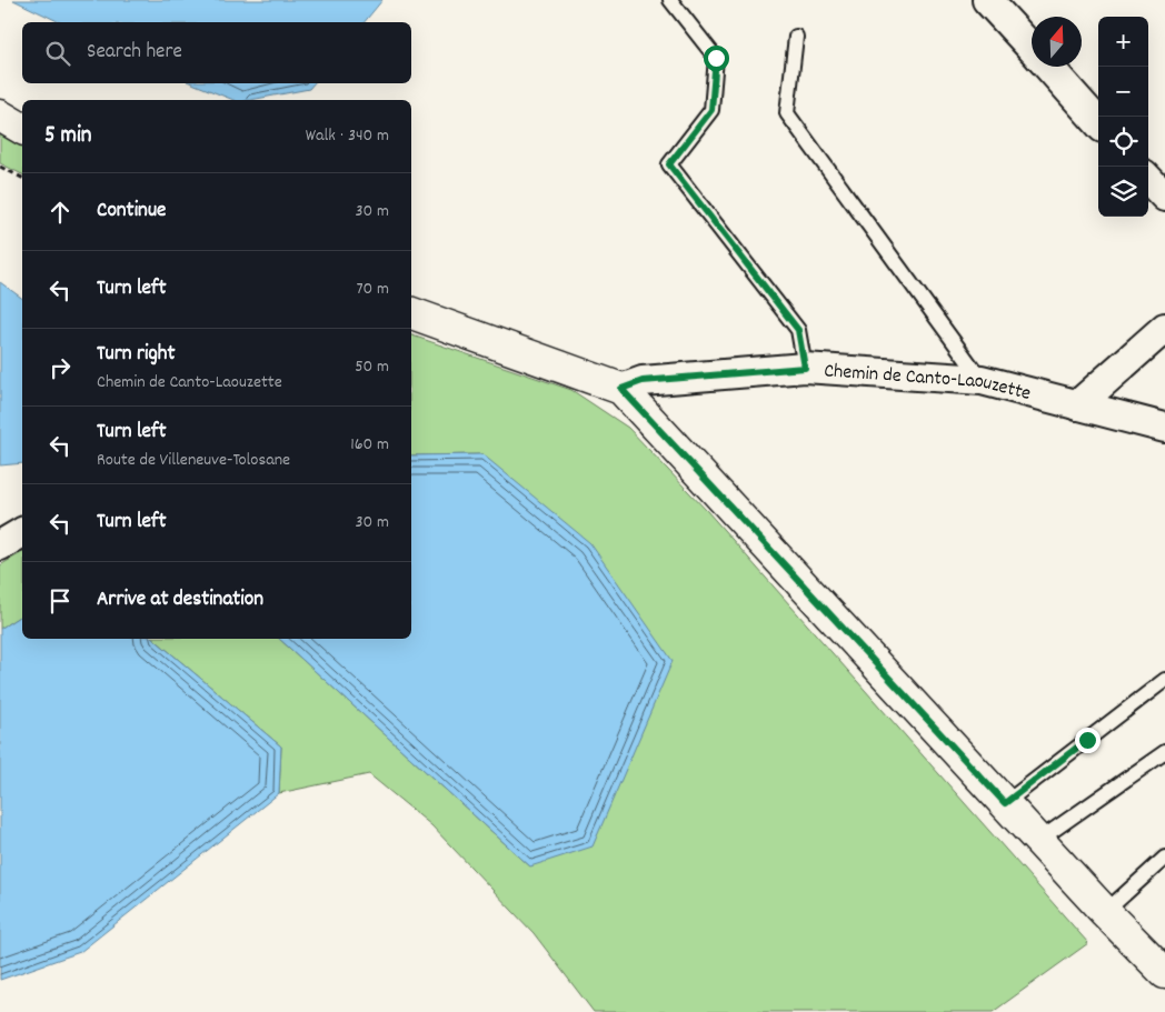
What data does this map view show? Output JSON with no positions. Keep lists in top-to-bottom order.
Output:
{
  "streets": {
    "street": ["Chemin de Canto-Laouzette"]
  },
  "north": "top",
  "page": {
    "map_buttons": ["+", "−"],
    "search": "Search here",
    "heading": ["5 min", "Walk · 340 m"],
    "list": [
      ["Continue", "30 m"],
      ["Turn left", "70 m"],
      ["Turn right", "Chemin de Canto-Laouzette", "50 m"],
      ["Turn left", "Route de Villeneuve-Tolosane", "160 m"],
      ["Turn left", "30 m"],
      "Arrive at destination"
    ]
  }
}
